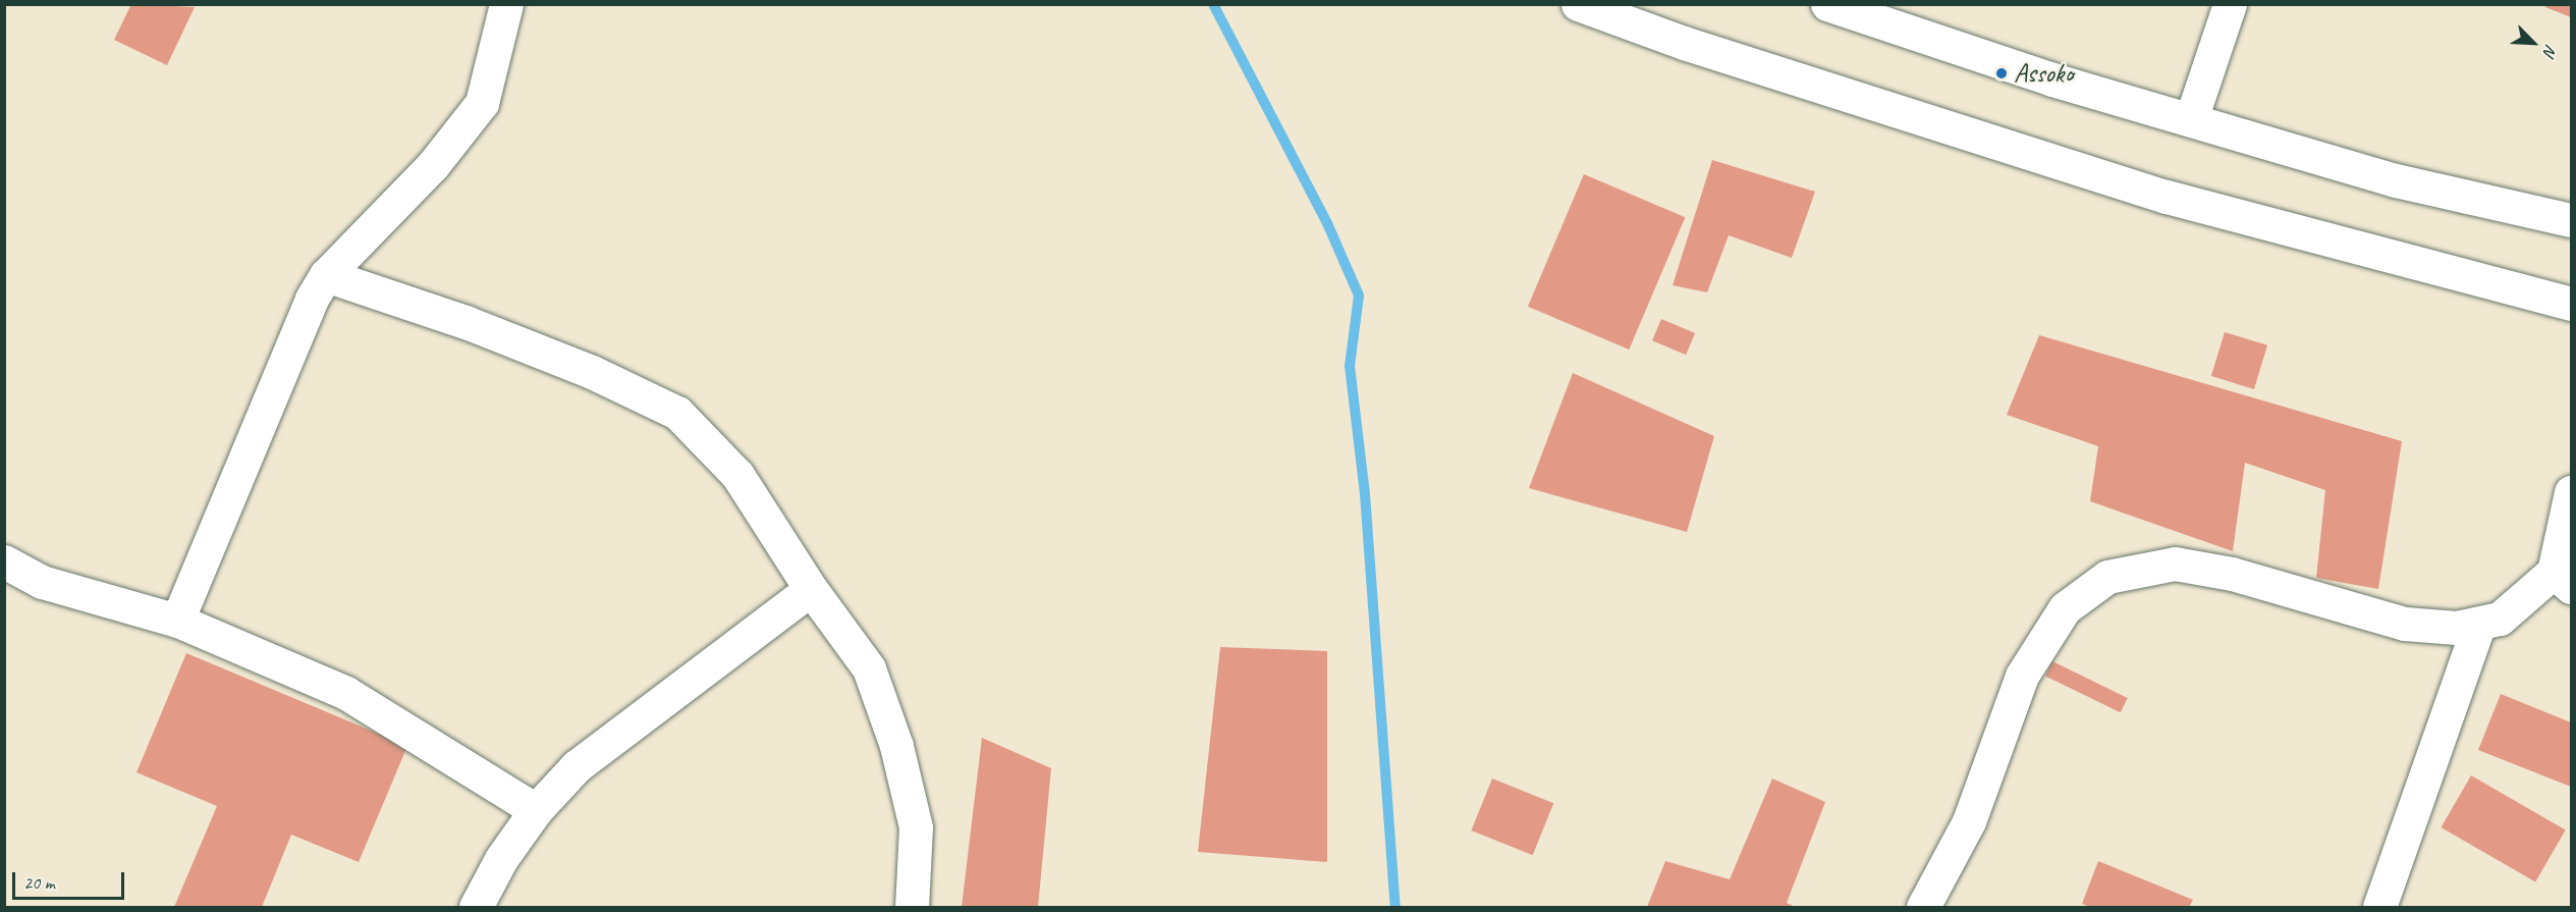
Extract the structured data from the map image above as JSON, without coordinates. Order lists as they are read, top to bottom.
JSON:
{
  "places": ["Assoko"],
  "scale_bar": "20 m",
  "north": "bottom right"
}
